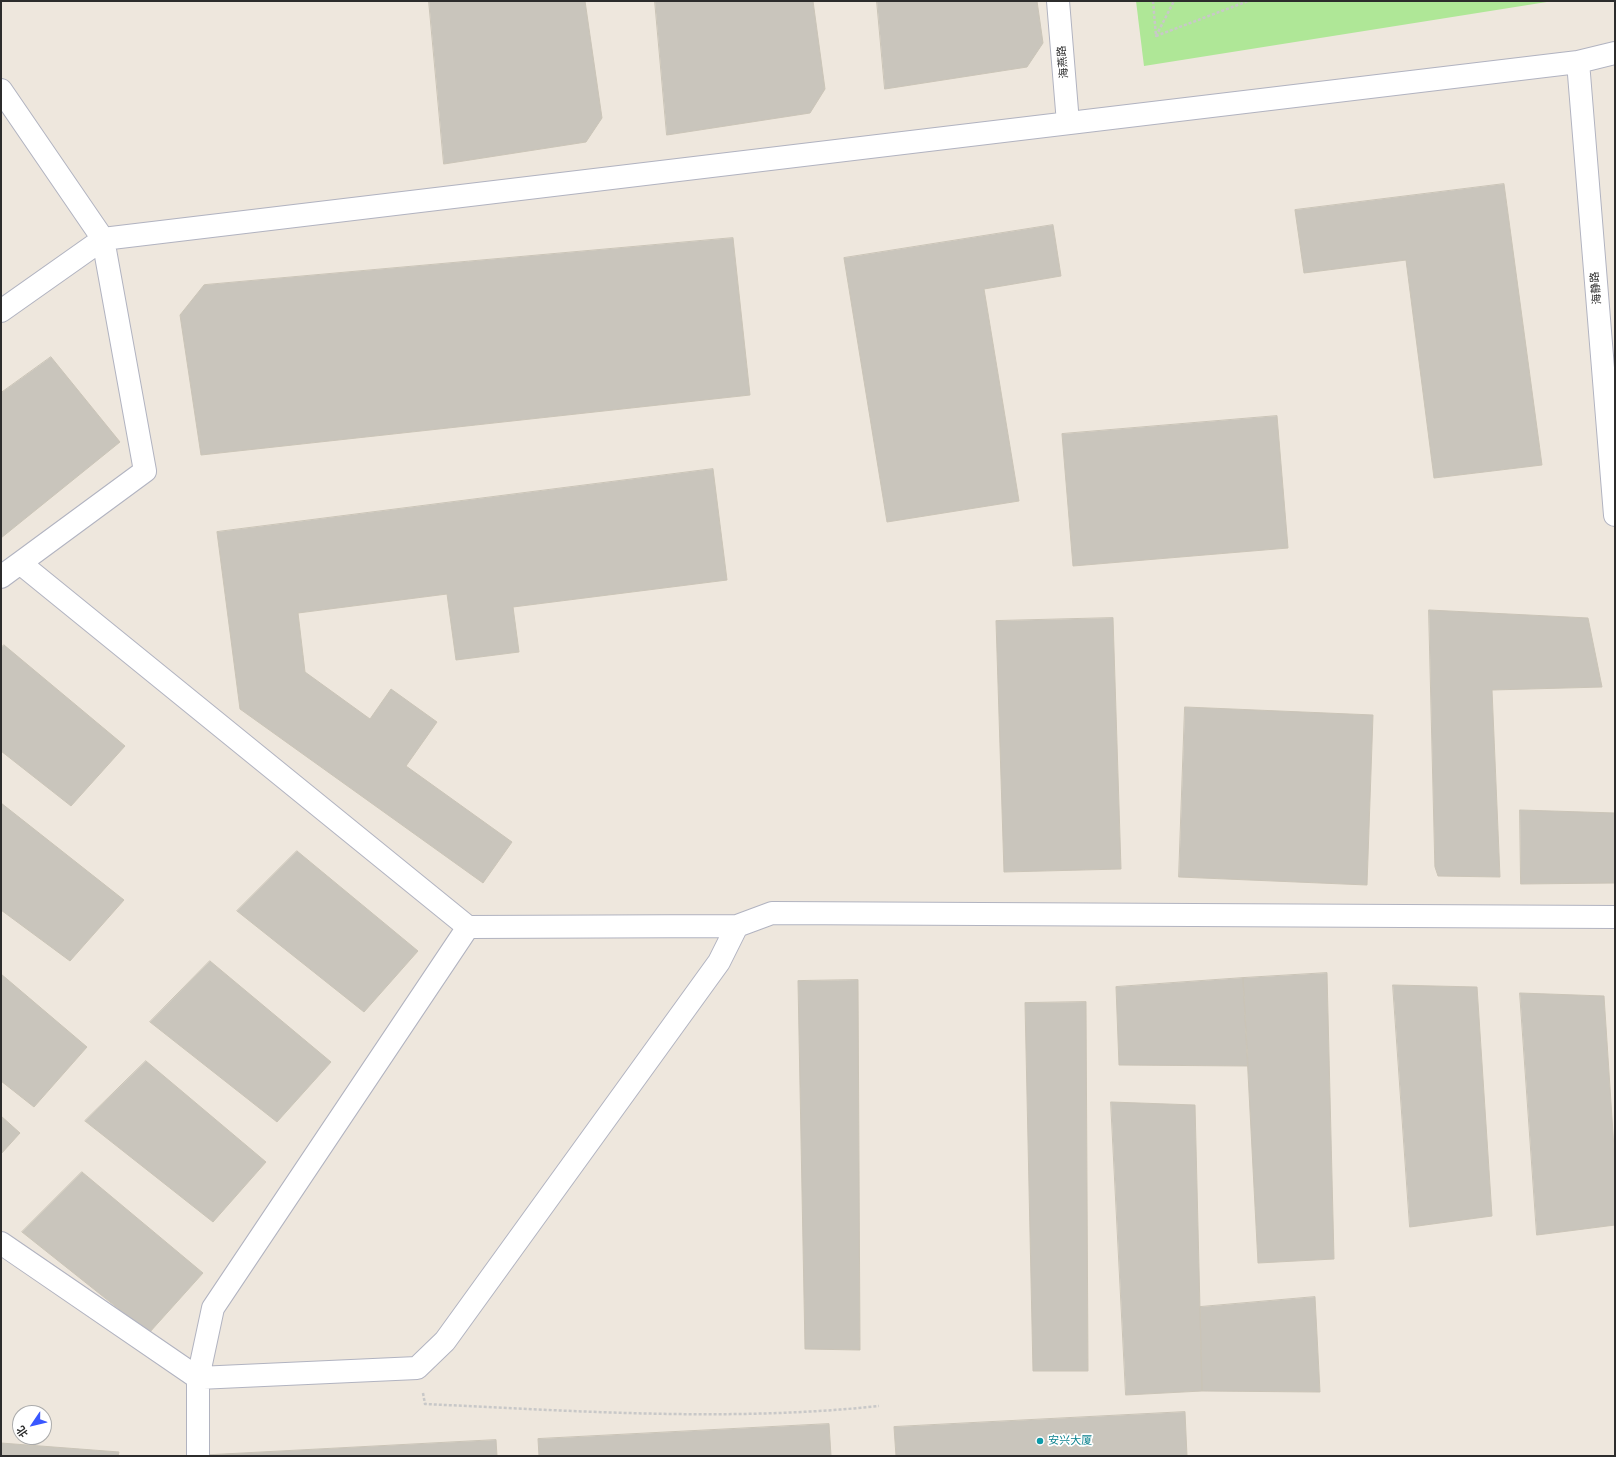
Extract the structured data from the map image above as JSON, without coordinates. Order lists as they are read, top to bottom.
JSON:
{
  "streets": {
    "street": ["海燕路", "海静路"]
  },
  "places": ["安兴大厦"],
  "north": "bottom left"
}
